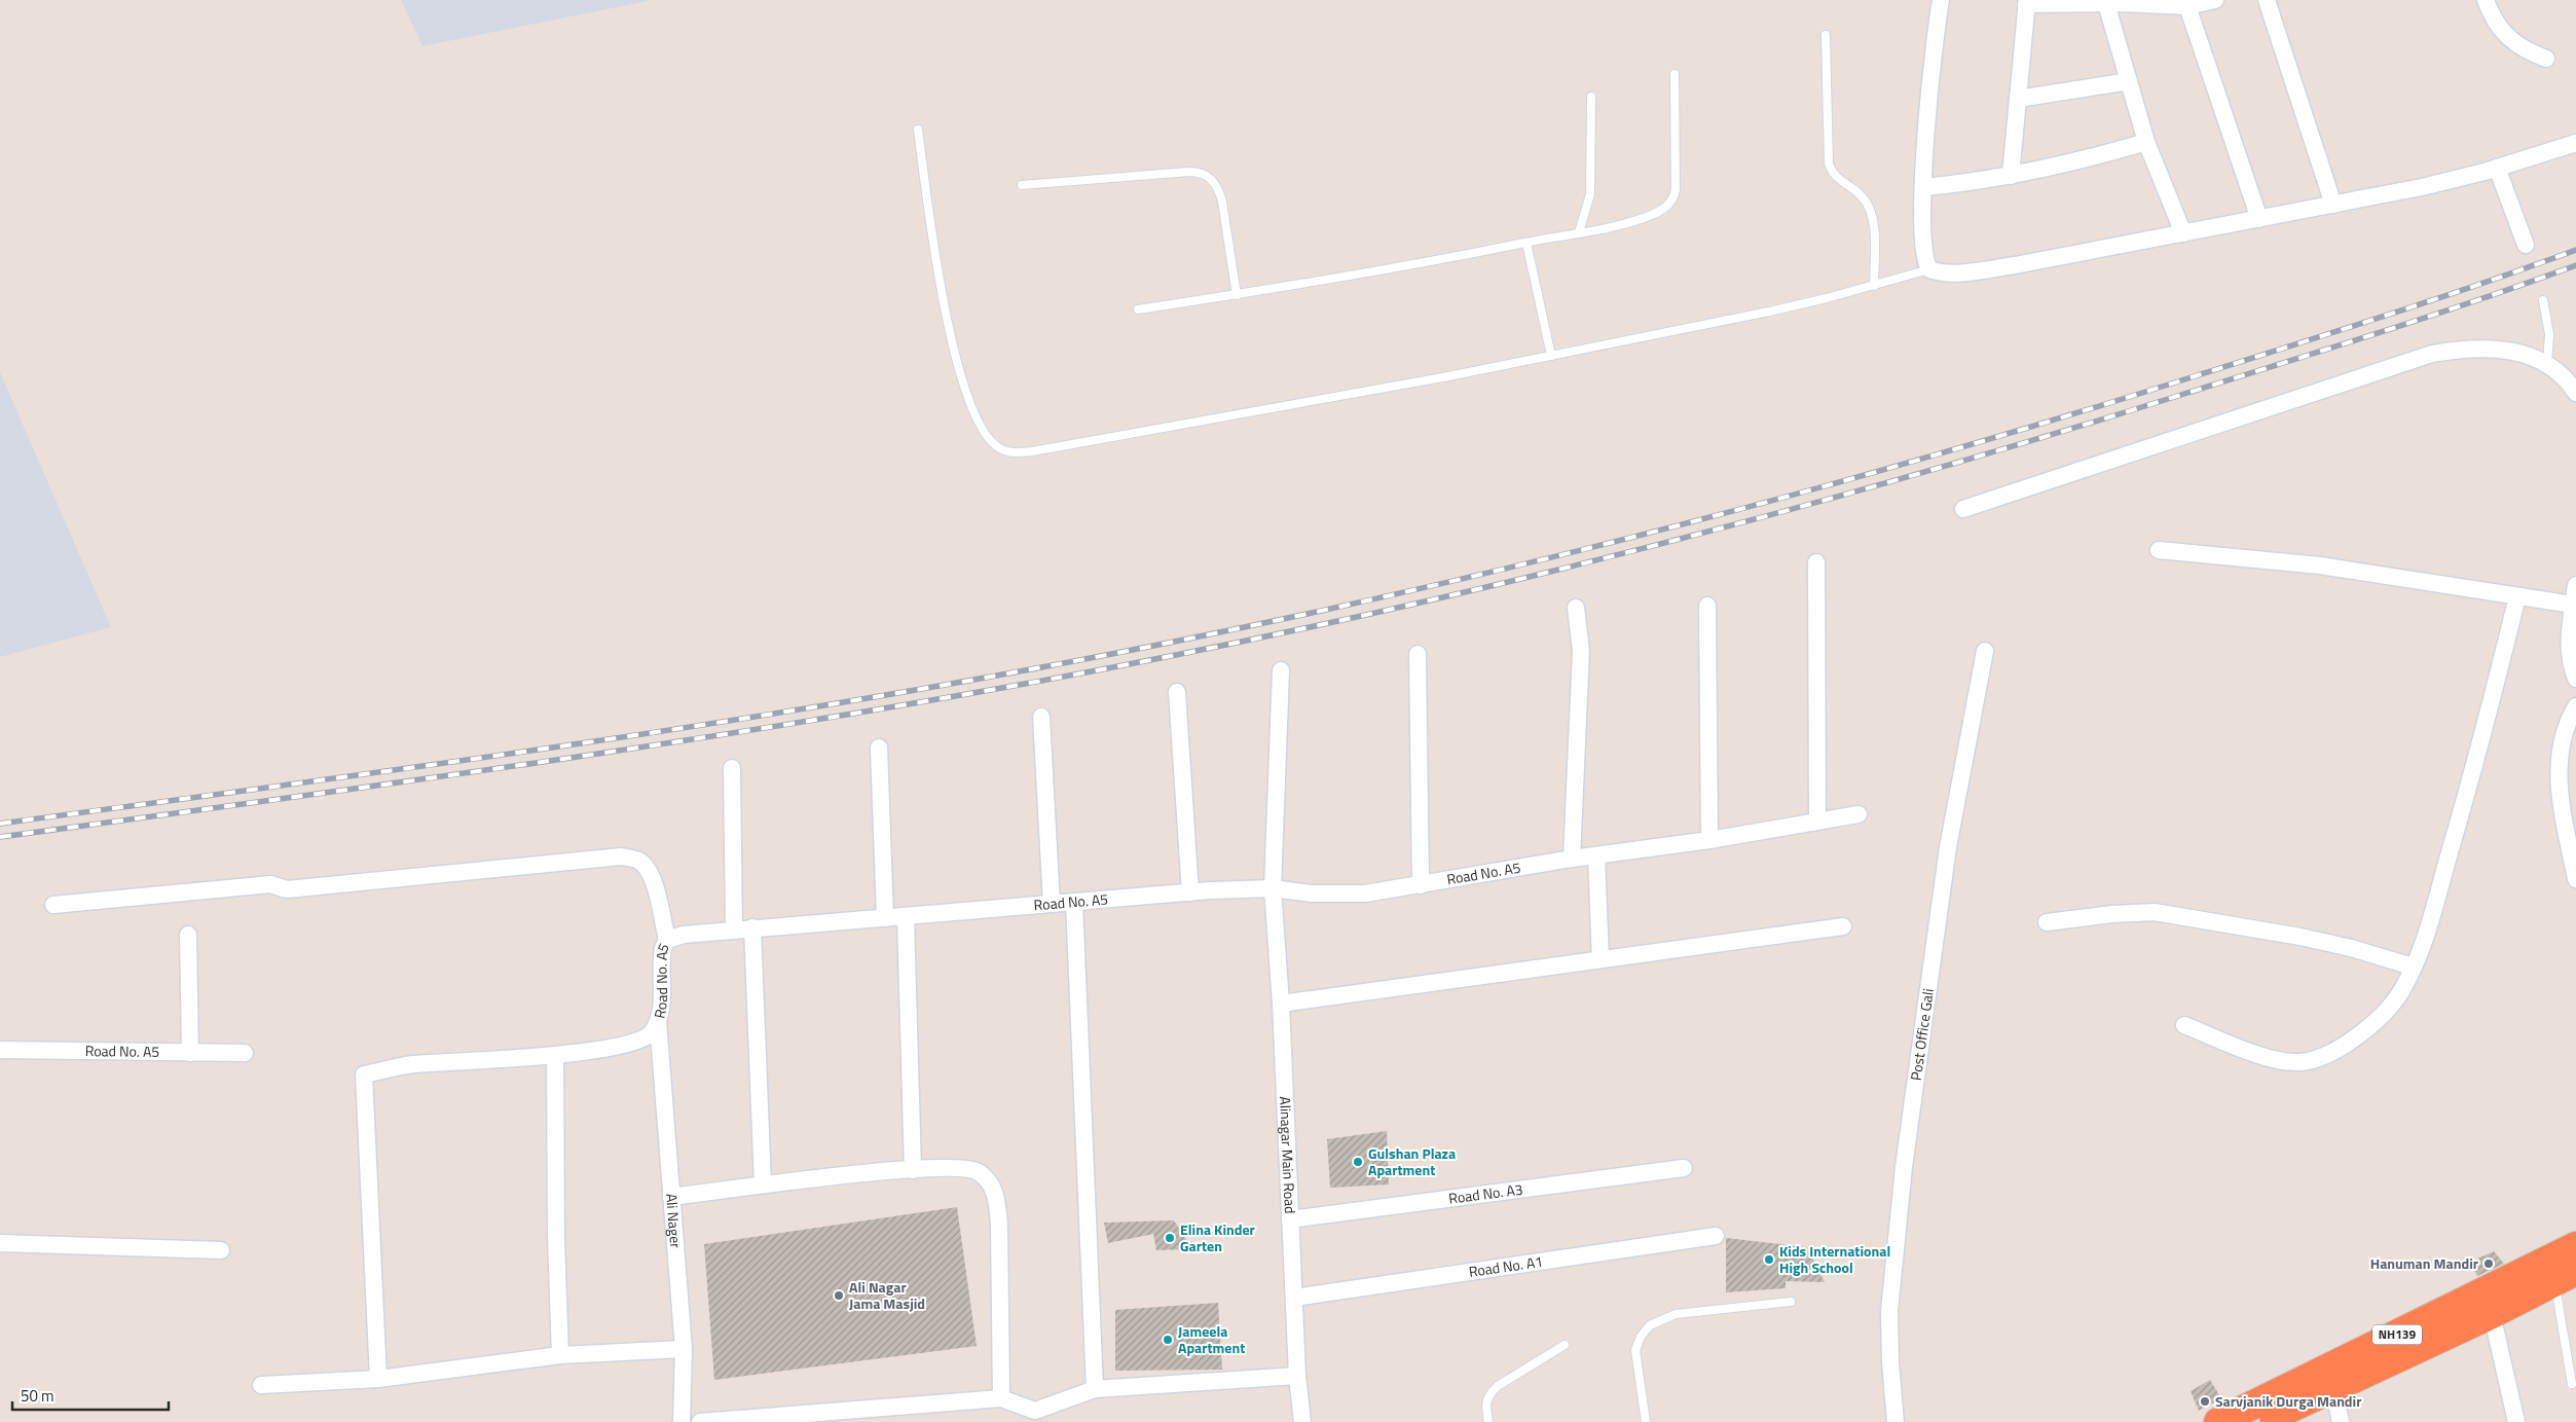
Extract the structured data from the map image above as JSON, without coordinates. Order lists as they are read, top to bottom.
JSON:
{
  "streets": {
    "highway": ["NH139"],
    "street": [
      "Road No. A5",
      "Post Office Gali",
      "Alinagar Main Road",
      "Road No. A3",
      "Ali Nager",
      "Road No. A1"
    ]
  },
  "crossings": [
    ["Road No. A5", "Alinagar Main Road"],
    ["Road No. A5", "Ali Nager"],
    ["Alinagar Main Road", "Road No. A3"],
    ["Alinagar Main Road", "Road No. A1"]
  ],
  "places": [
    "Gulshan Plaza Apartment",
    "Elina Kinder Garten",
    "Kids International High School",
    "Hanuman Mandir",
    "Ali Nagar Jama Masjid",
    "Jameela Apartment",
    "Sarvjanik Durga Mandir"
  ],
  "scale_bar": "50 m"
}
